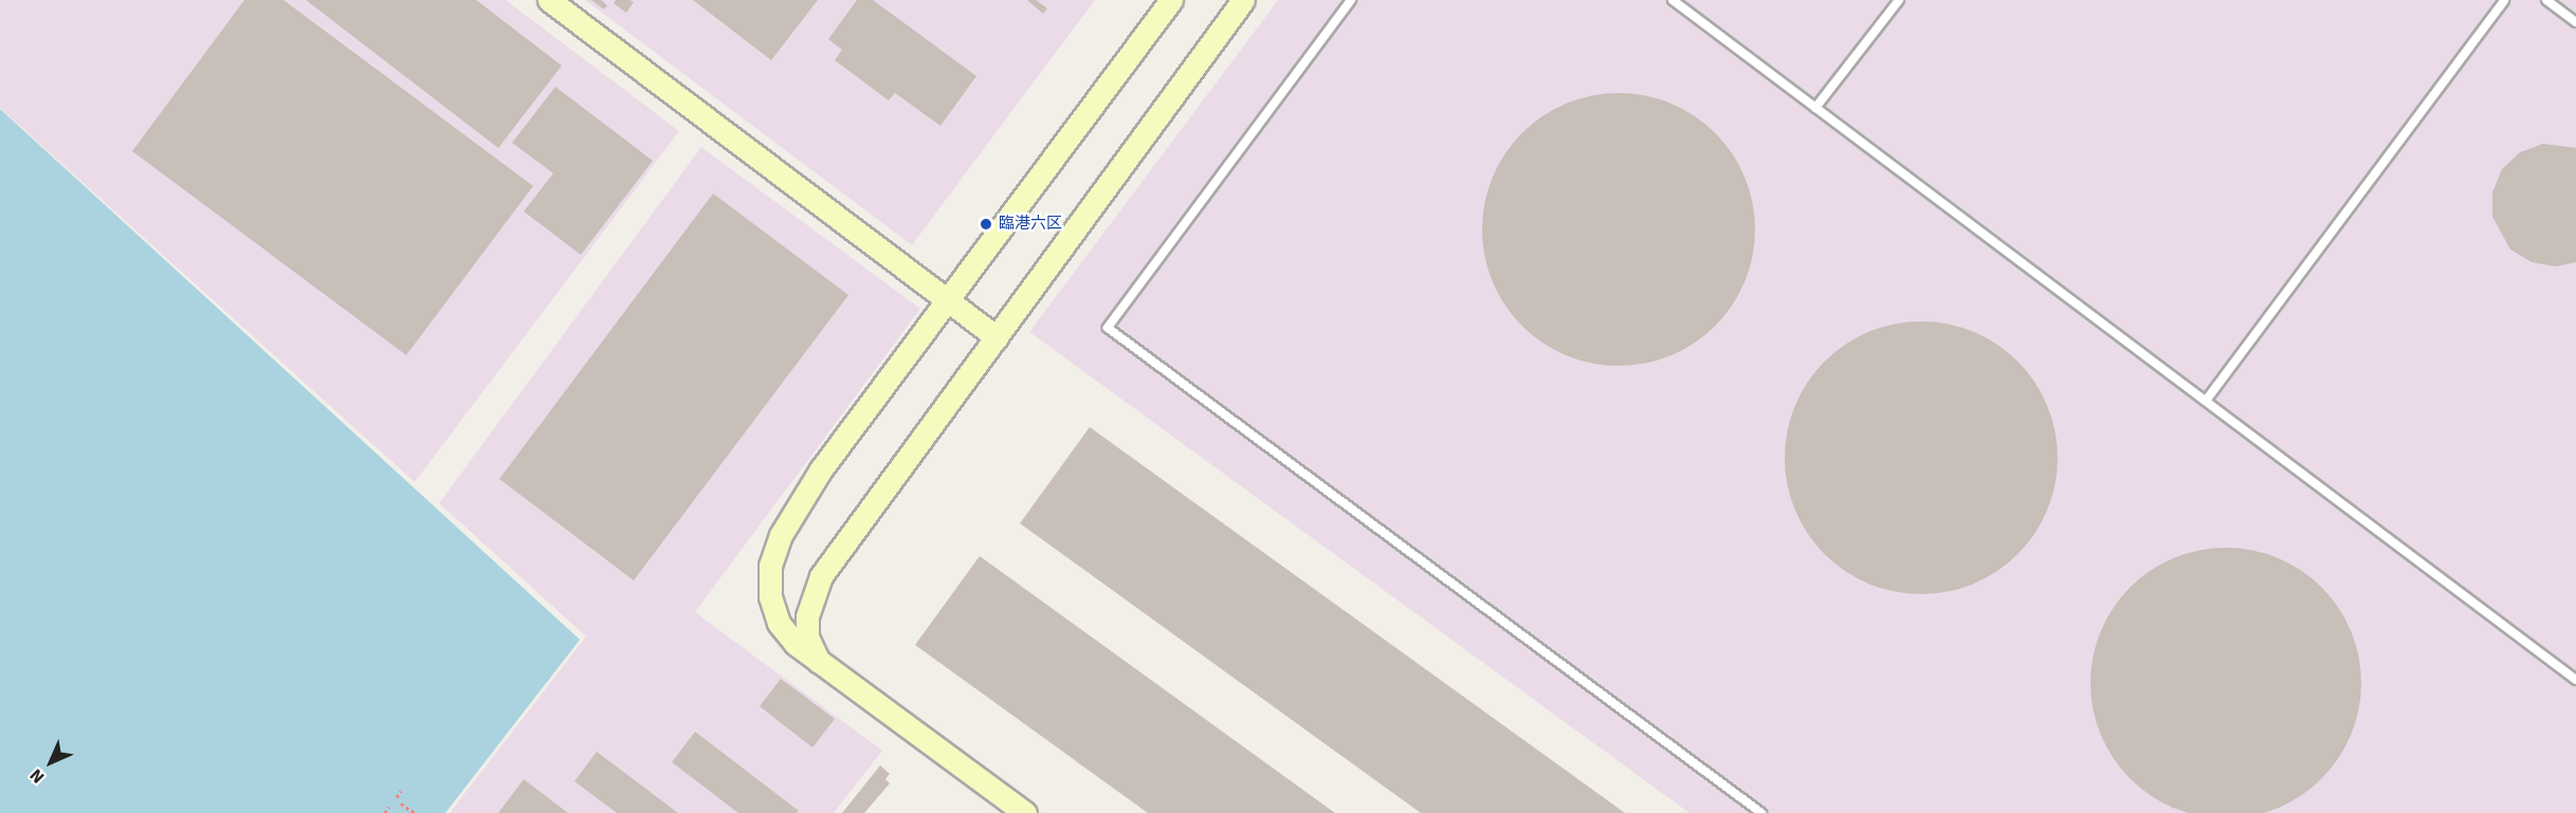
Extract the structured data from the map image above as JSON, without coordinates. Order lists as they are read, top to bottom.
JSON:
{
  "places": ["臨港六区"],
  "north": "bottom left"
}
